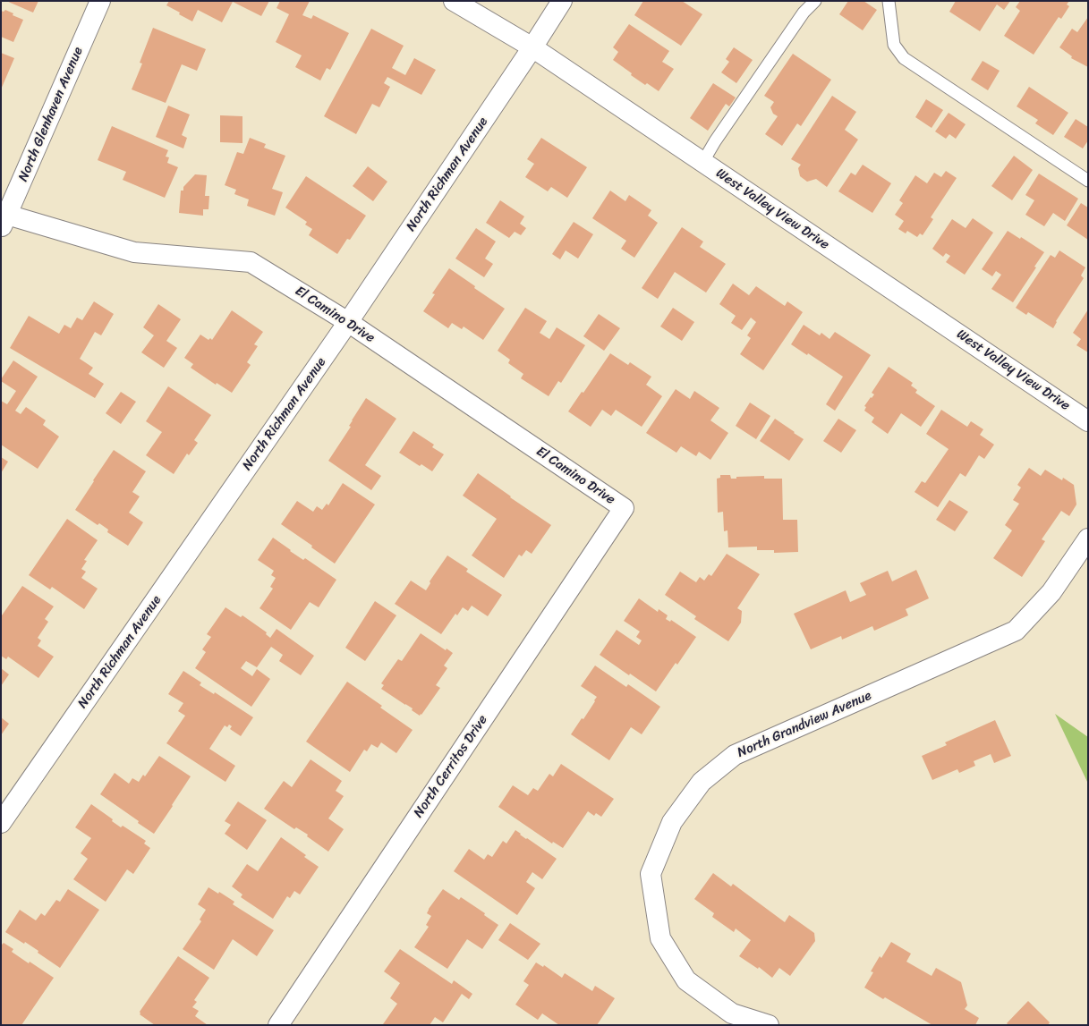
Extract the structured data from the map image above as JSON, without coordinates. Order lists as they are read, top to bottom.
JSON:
{
  "streets": {
    "street": [
      "North Glenhaven Avenue",
      "North Richman Avenue",
      "West Valley View Drive",
      "El Camino Drive",
      "North Grandview Avenue",
      "North Cerritos Drive"
    ]
  },
  "crossings": [
    ["North Glenhaven Avenue", "El Camino Drive"],
    ["North Richman Avenue", "West Valley View Drive"],
    ["North Richman Avenue", "El Camino Drive"],
    ["El Camino Drive", "North Cerritos Drive"]
  ]
}
